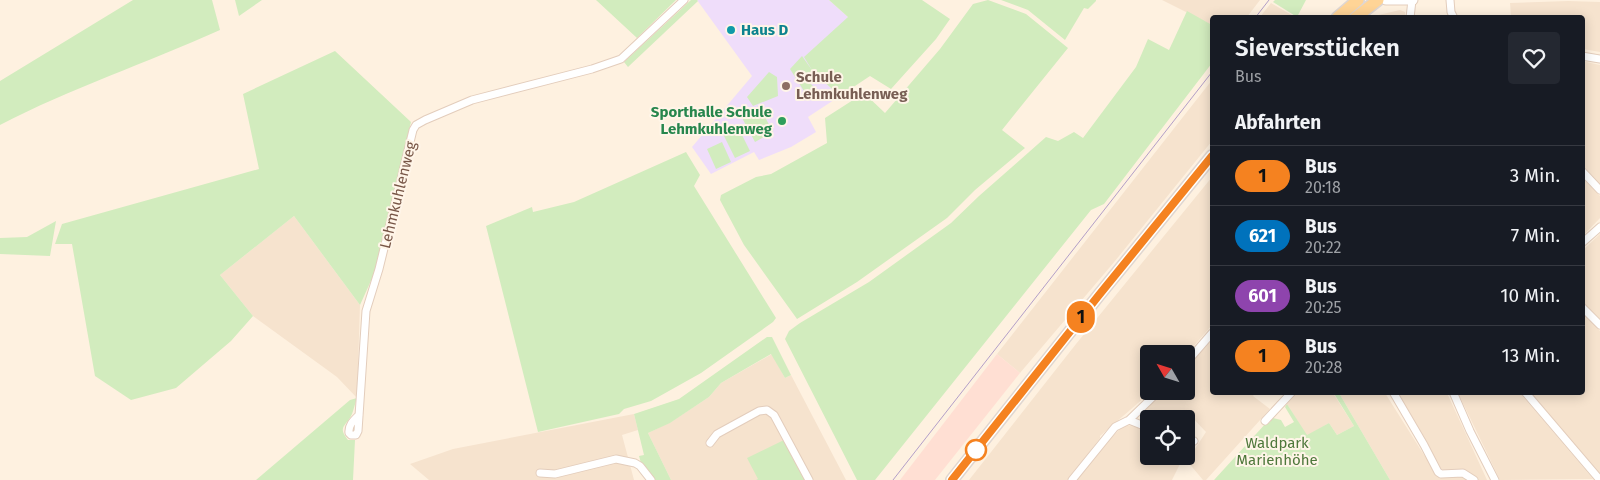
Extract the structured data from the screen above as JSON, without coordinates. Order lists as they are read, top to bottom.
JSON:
{
  "streets": {
    "street": ["Lehmkuhlenweg"]
  },
  "parks": ["Waldpark Marienhöhe"],
  "places": ["Haus D", "Schule Lehmkuhlenweg", "Sporthalle Schule Lehmkuhlenweg"],
  "lines": ["bus line 1"],
  "north": "top left",
  "page": {
    "on_map": "1",
    "heading": [
      ["Sieversstücken", "Bus"],
      "Abfahrten"
    ],
    "list": [
      {
        "mark": "1",
        "name": "Bus",
        "note": "20:18",
        "value": "3 Min."
      },
      {
        "mark": "621",
        "name": "Bus",
        "note": "20:22",
        "value": "7 Min."
      },
      {
        "mark": "601",
        "name": "Bus",
        "note": "20:25",
        "value": "10 Min."
      },
      {
        "mark": "1",
        "name": "Bus",
        "note": "20:28",
        "value": "13 Min."
      }
    ]
  }
}
